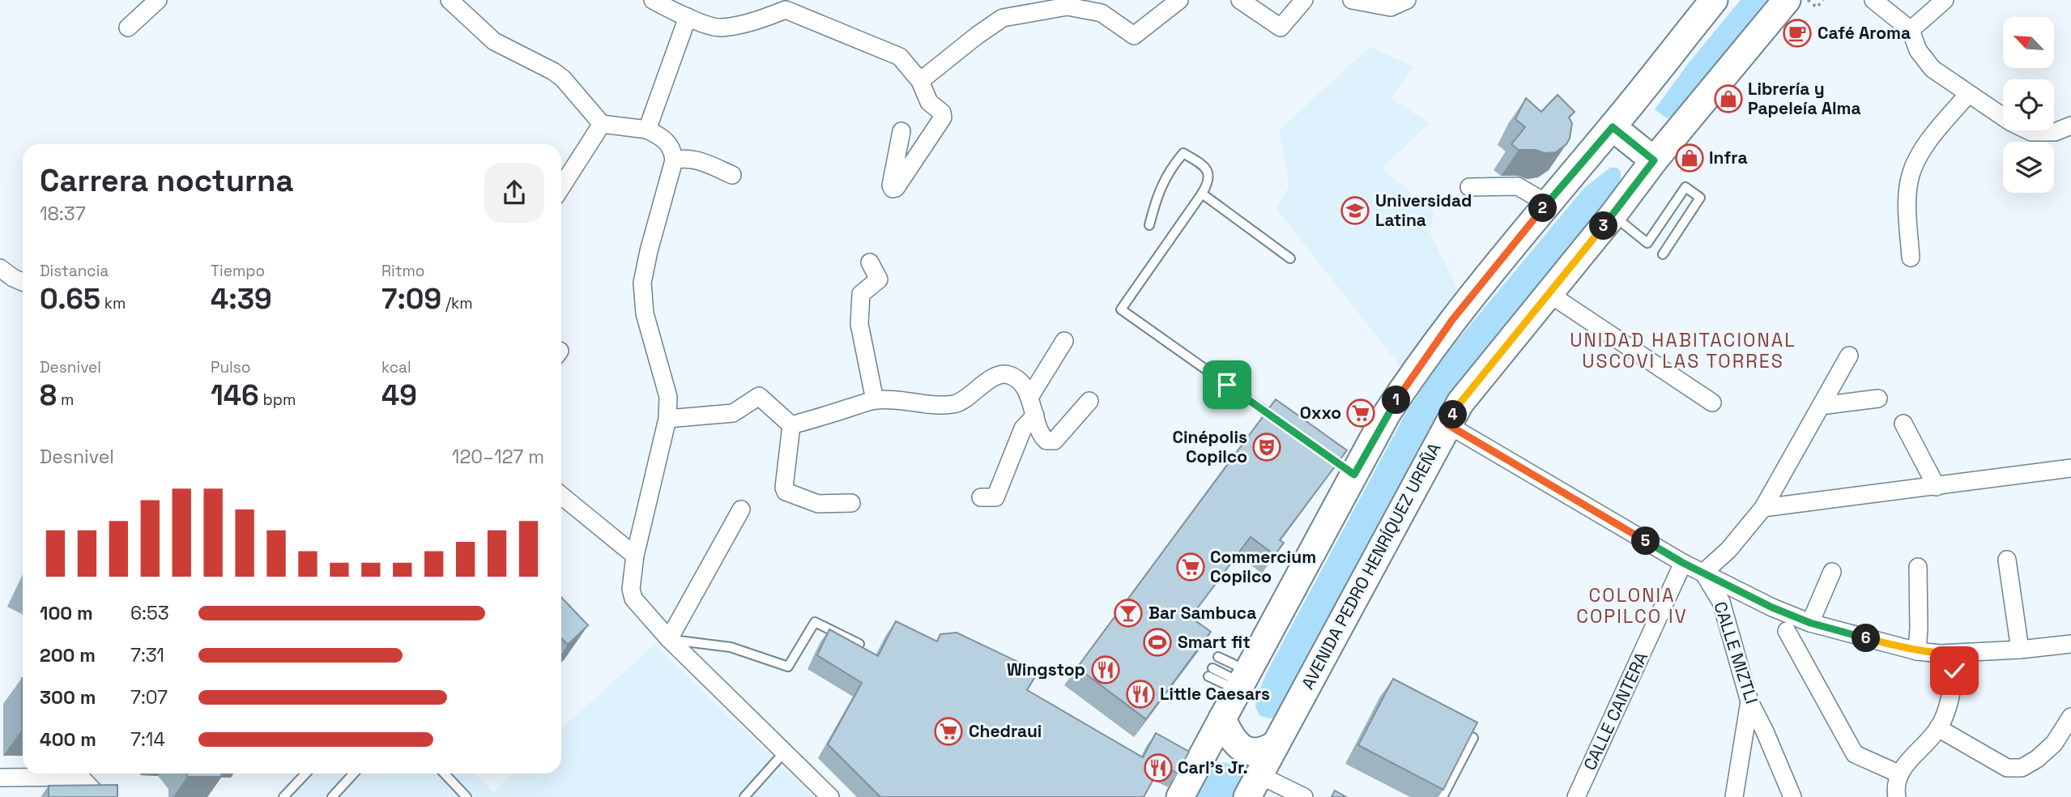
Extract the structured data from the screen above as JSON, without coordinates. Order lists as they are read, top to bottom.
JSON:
{
  "streets": {
    "main road": ["AVENIDA PEDRO HENRÍQUEZ UREÑA"],
    "street": ["CALLE MIZTLI", "CALLE CANTERA"]
  },
  "districts": ["UNIDAD HABITACIONAL USCOVI LAS TORRES", "COLONIA COPILCO IV"],
  "places": {
    "cafe": ["Café Aroma"],
    "shop": ["Librería y Papeleía Alma", "Infra"],
    "school or university": ["Universidad Latina"],
    "supermarket": ["Oxxo", "Commercium Copilco", "Chedraui"],
    "theatre": ["Cinépolis Copilco"],
    "bar": ["Bar Sambuca"],
    "sports": ["Smart fit"],
    "restaurant": ["Wingstop", "Little Caesars", "Carl's Jr."]
  },
  "north": "top left",
  "page": {
    "heading": ["Carrera nocturna", "18:37"],
    "pins": [
      "2",
      "3",
      "1",
      "4",
      "5",
      "6"
    ],
    "stats": [
      ["Distancia", "0.65 km"],
      ["Tiempo", "4:39"],
      ["Ritmo", "7:09 /km"],
      ["Desnivel", "8 m"],
      ["Pulso", "146 bpm"],
      ["kcal", "49"]
    ],
    "chart": ["Desnivel", "120–127 m"],
    "list": [
      {
        "name": "100 m",
        "note": "6:53"
      },
      {
        "name": "200 m",
        "note": "7:31"
      },
      {
        "name": "300 m",
        "note": "7:07"
      },
      {
        "name": "400 m",
        "note": "7:14"
      }
    ]
  }
}
